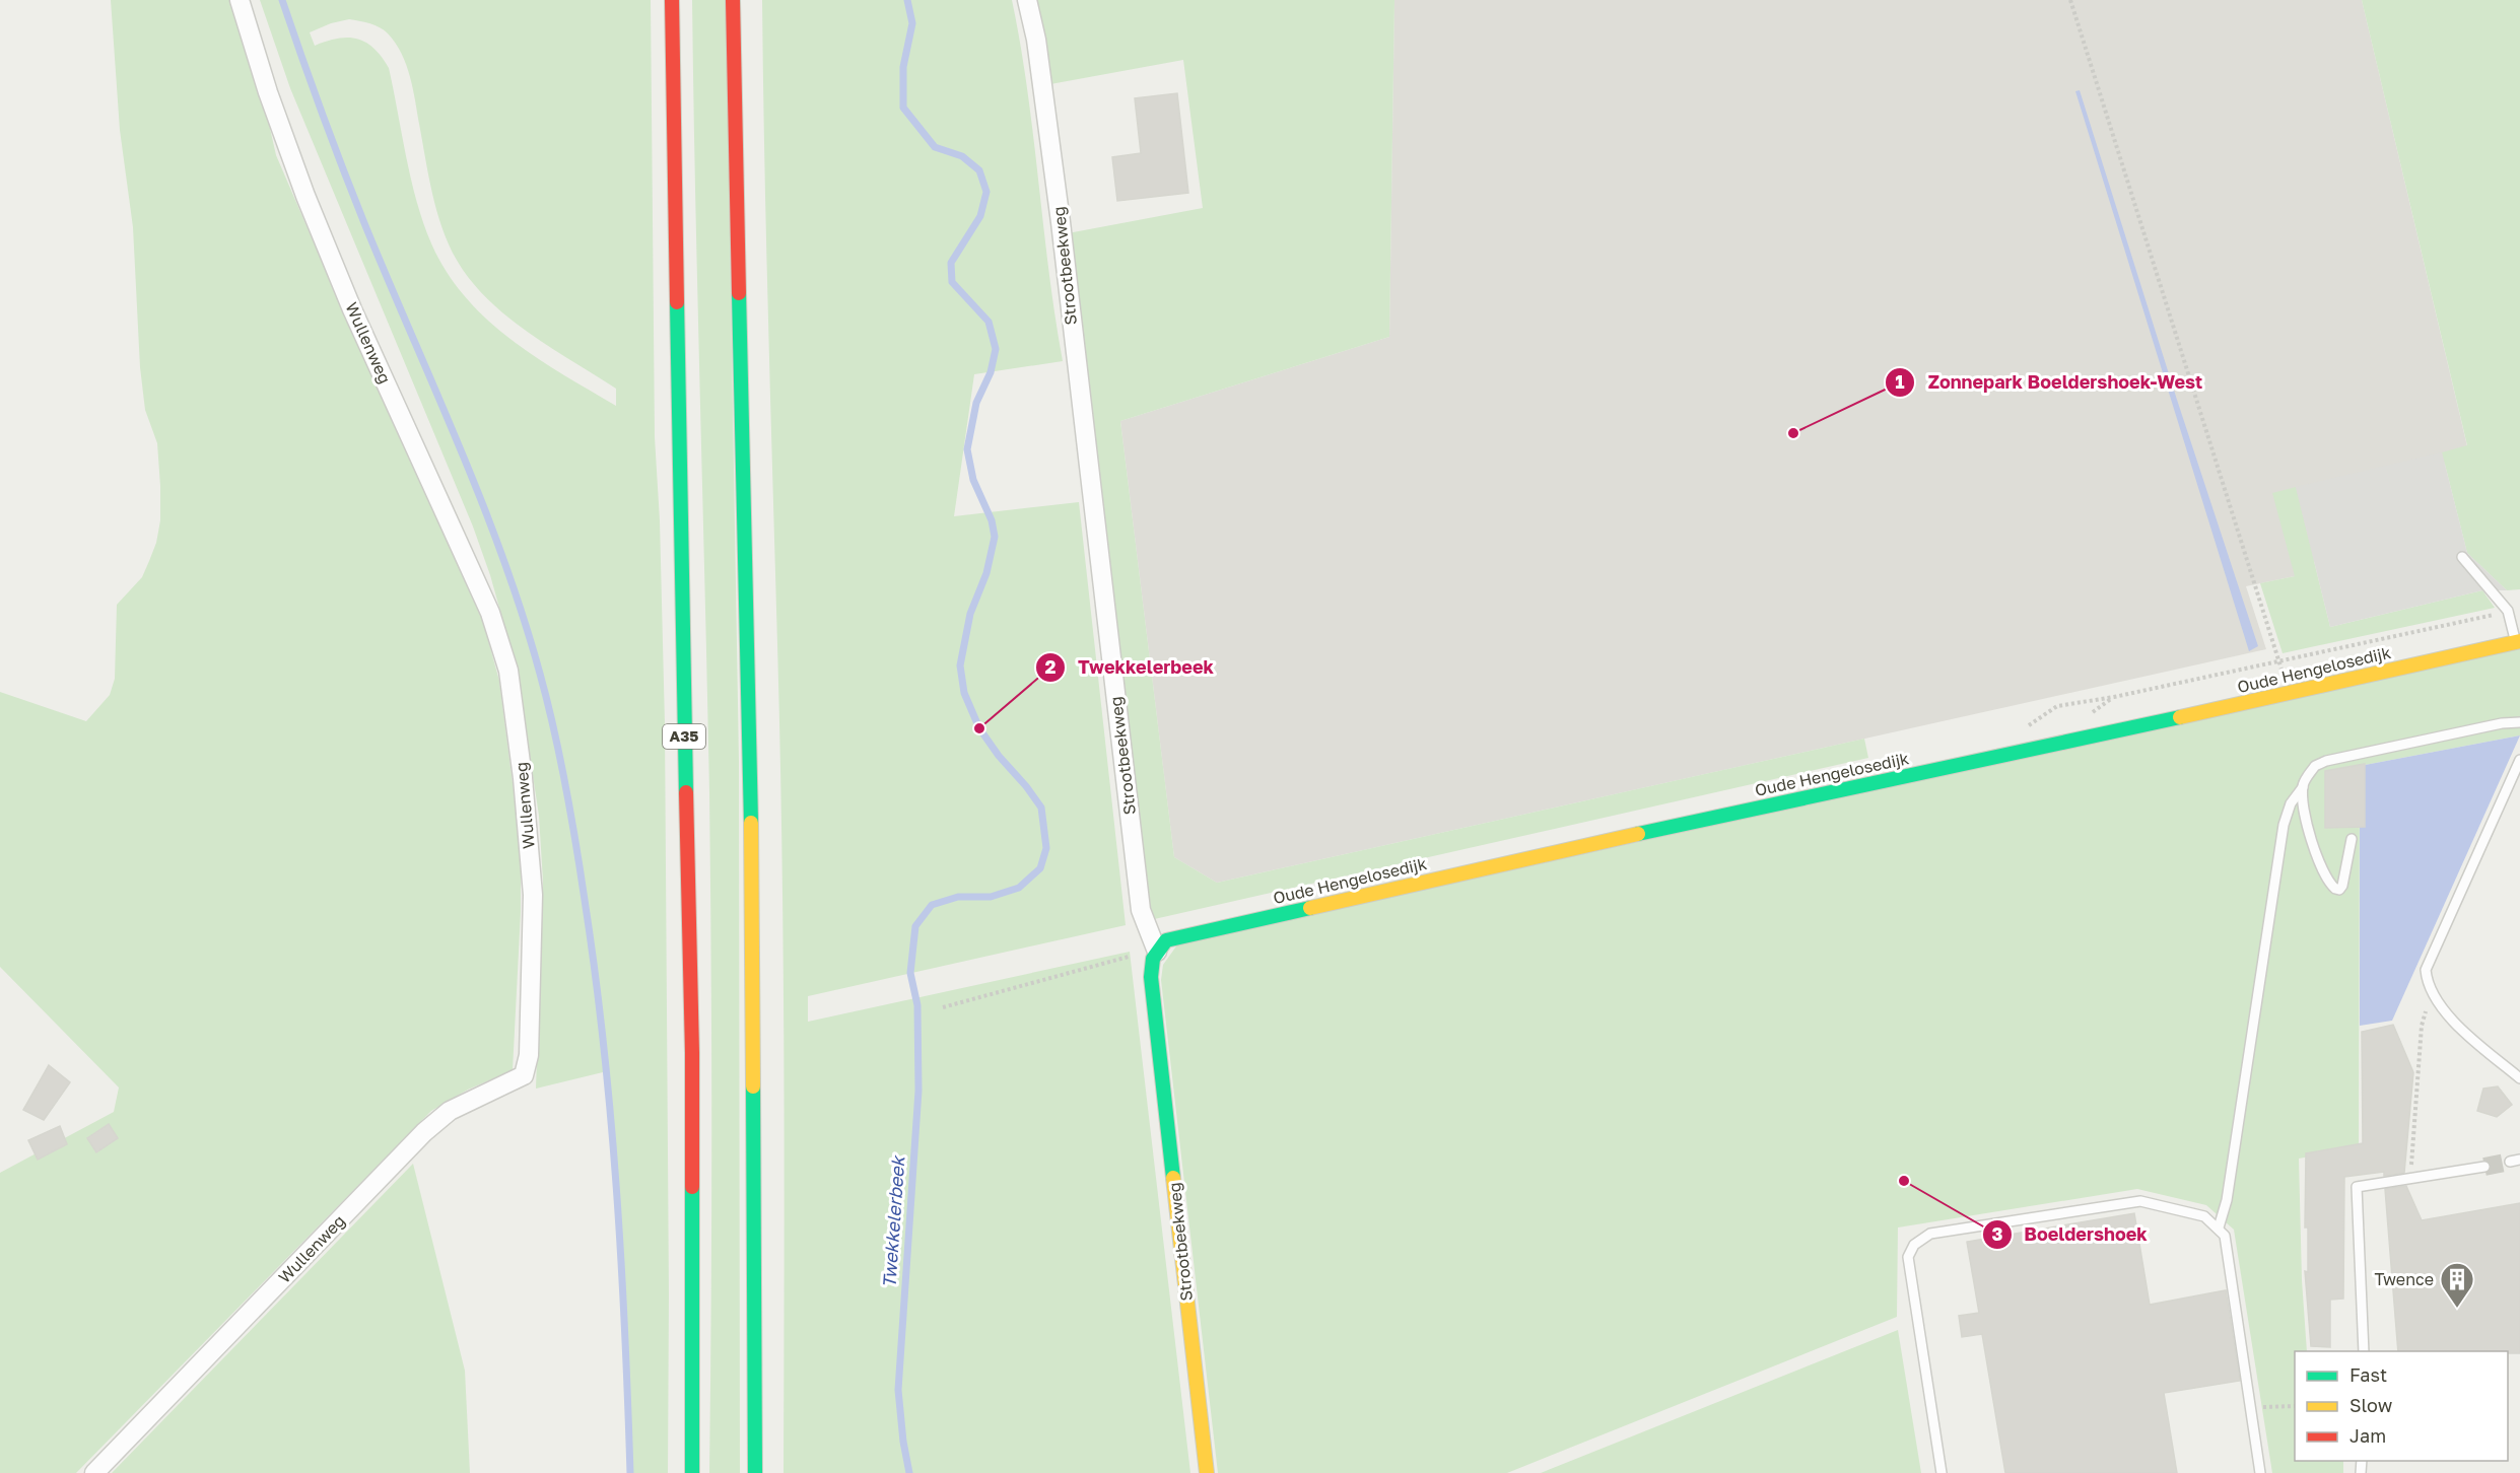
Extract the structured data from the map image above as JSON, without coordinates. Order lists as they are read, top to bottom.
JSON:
{
  "streets": {
    "main road": ["Strootbeekweg", "Oude Hengelosedijk", "A35"],
    "street": ["Wullenweg"]
  },
  "crossings": [
    ["Strootbeekweg", "Oude Hengelosedijk"]
  ],
  "water": ["Twekkelerbeek"],
  "places": {
    "other": ["Zonnepark Boeldershoek-West", "Twekkelerbeek", "Boeldershoek"],
    "building": ["Twence"]
  },
  "legend": ["Fast", "Slow", "Jam"]
}
